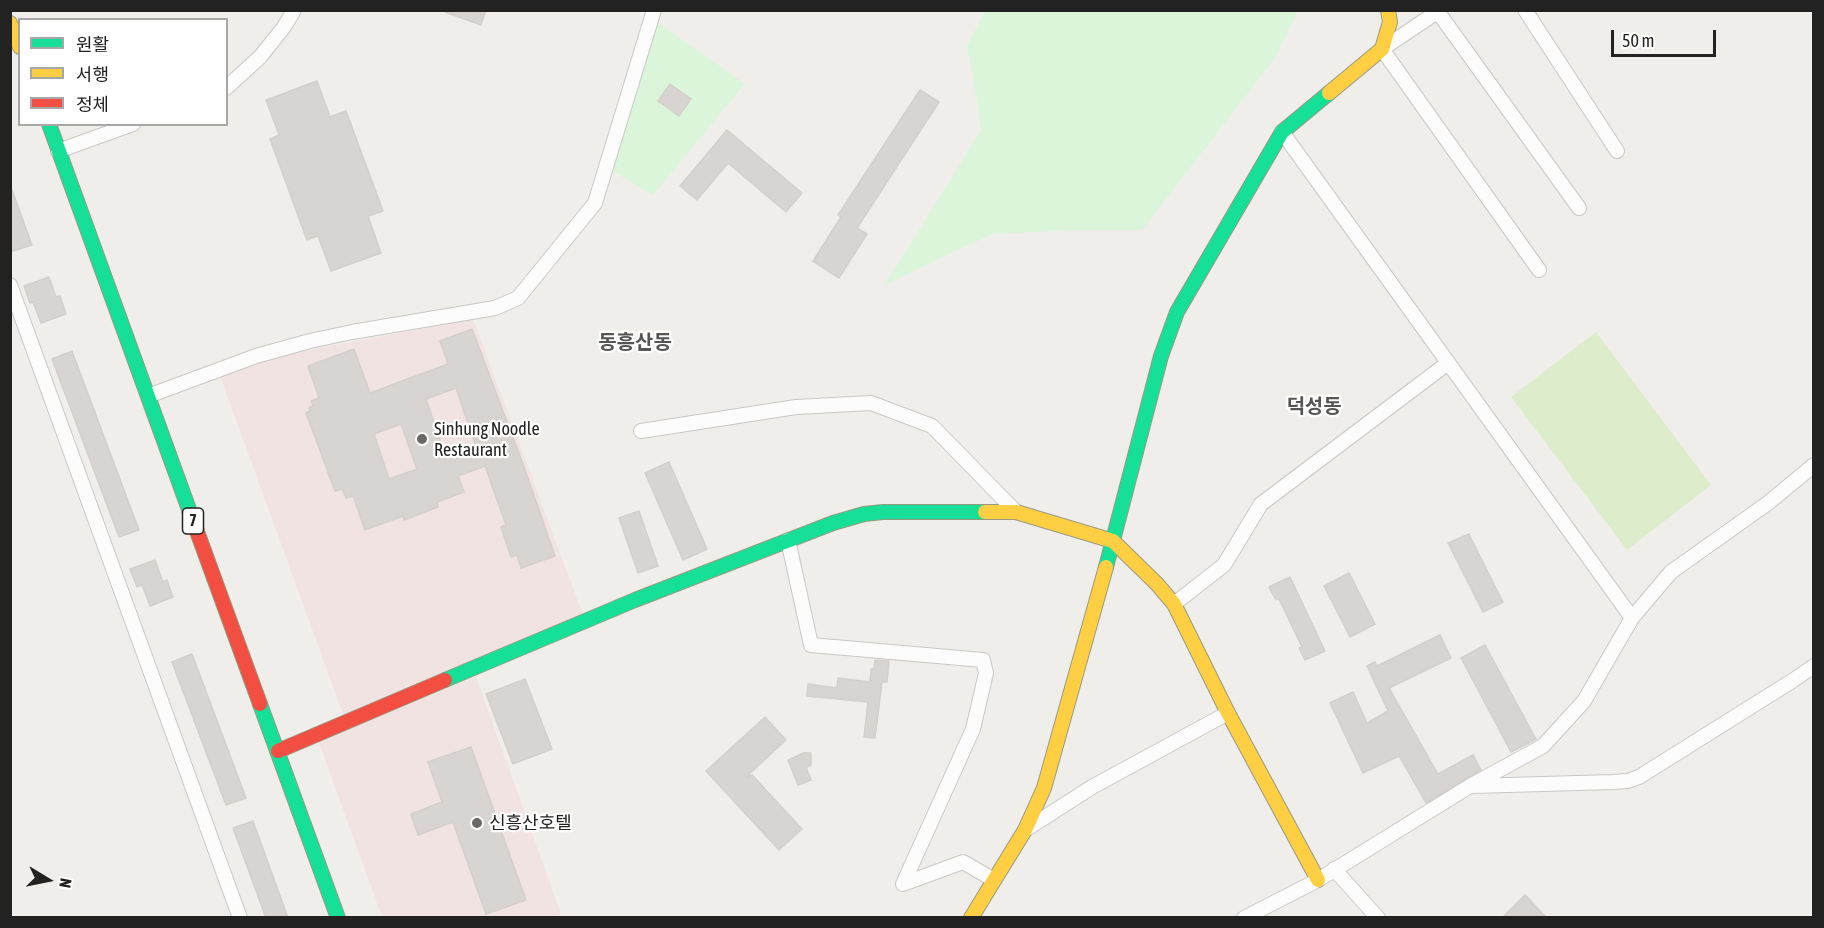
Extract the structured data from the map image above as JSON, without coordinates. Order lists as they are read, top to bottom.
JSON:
{
  "streets": {
    "main road": ["7"]
  },
  "districts": ["동흥산동", "덕성동"],
  "places": ["Sinhung Noodle Restaurant", "신흥산호텔"],
  "legend": ["원활", "서행", "정체"],
  "scale_bar": "50 m",
  "north": "right"
}
